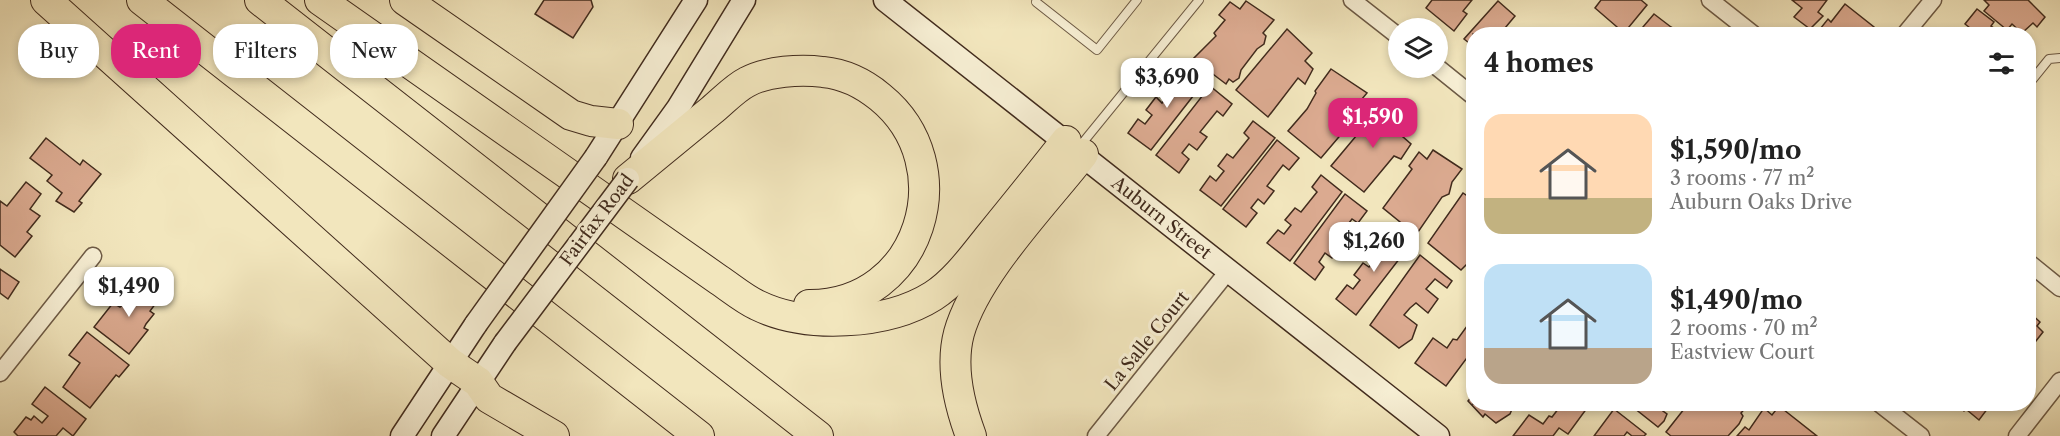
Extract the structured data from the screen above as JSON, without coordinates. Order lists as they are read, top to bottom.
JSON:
{
  "streets": {
    "main road": ["Auburn Street", "Fairfax Road"],
    "street": ["La Salle Court"]
  },
  "crossings": [
    ["Auburn Street", "La Salle Court"]
  ],
  "page": {
    "chip": [
      "Buy",
      "Rent",
      "Filters",
      "New"
    ],
    "heading": "4 homes",
    "price": [
      "$3,690",
      "$1,590",
      "$1,260",
      "$1,490"
    ],
    "list": [
      {
        "name": "$1,590/mo",
        "note": "3 rooms · 77 m² · Auburn Oaks Drive"
      },
      {
        "name": "$1,490/mo",
        "note": "2 rooms · 70 m² · Eastview Court"
      }
    ]
  }
}
